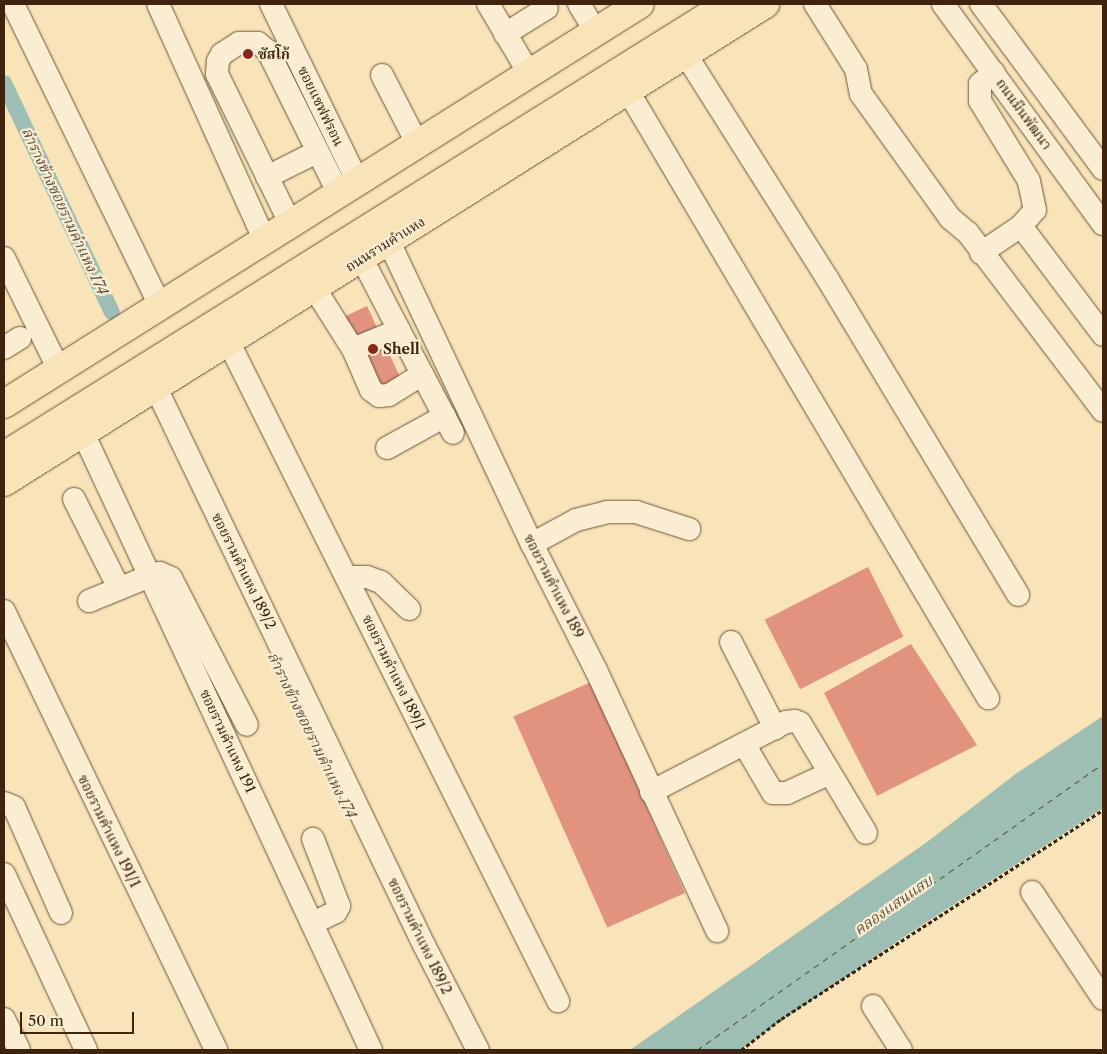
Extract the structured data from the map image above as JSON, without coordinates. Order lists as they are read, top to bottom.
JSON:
{
  "streets": {
    "main road": ["ถนนรามคำแหง"],
    "street": [
      "ซอยแซฟฟรอน",
      "ถนนมีนพัฒนา",
      "ซอยรามคำแหง 189/2",
      "ซอยรามคำแหง 189",
      "ซอยรามคำแหง 189/1",
      "ซอยรามคำแหง 191",
      "ซอยรามคำแหง 191/1"
    ]
  },
  "crossings": [
    ["ถนนรามคำแหง", "ซอยรามคำแหง 189/2"],
    ["ถนนรามคำแหง", "ซอยรามคำแหง 189"],
    ["ถนนรามคำแหง", "ซอยรามคำแหง 189/1"],
    ["ถนนรามคำแหง", "ซอยรามคำแหง 191"]
  ],
  "water": ["ลำรางข้างซอยรามคำแหง 174", "คลองแสนแสบ"],
  "places": ["ซัสโก้", "Shell"],
  "scale_bar": "50 m"
}
